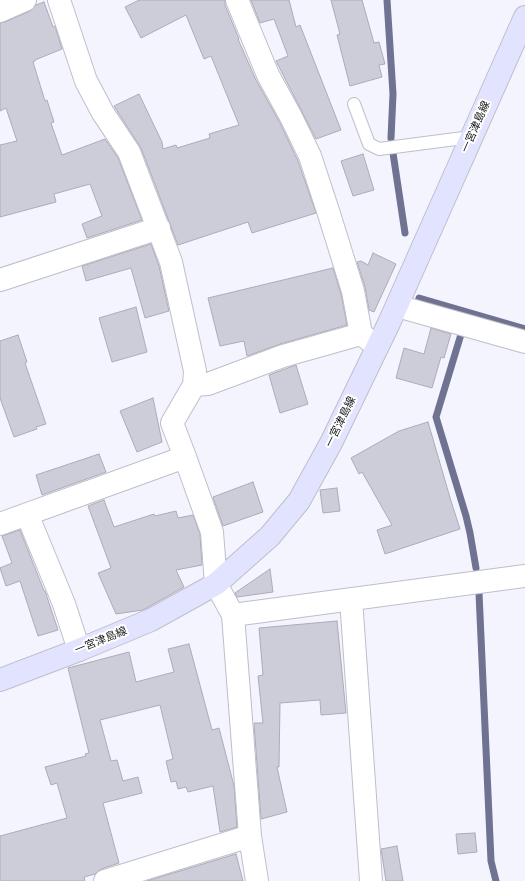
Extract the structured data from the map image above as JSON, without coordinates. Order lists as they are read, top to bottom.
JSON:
{
  "streets": {
    "main road": ["一宮津島線"]
  }
}
